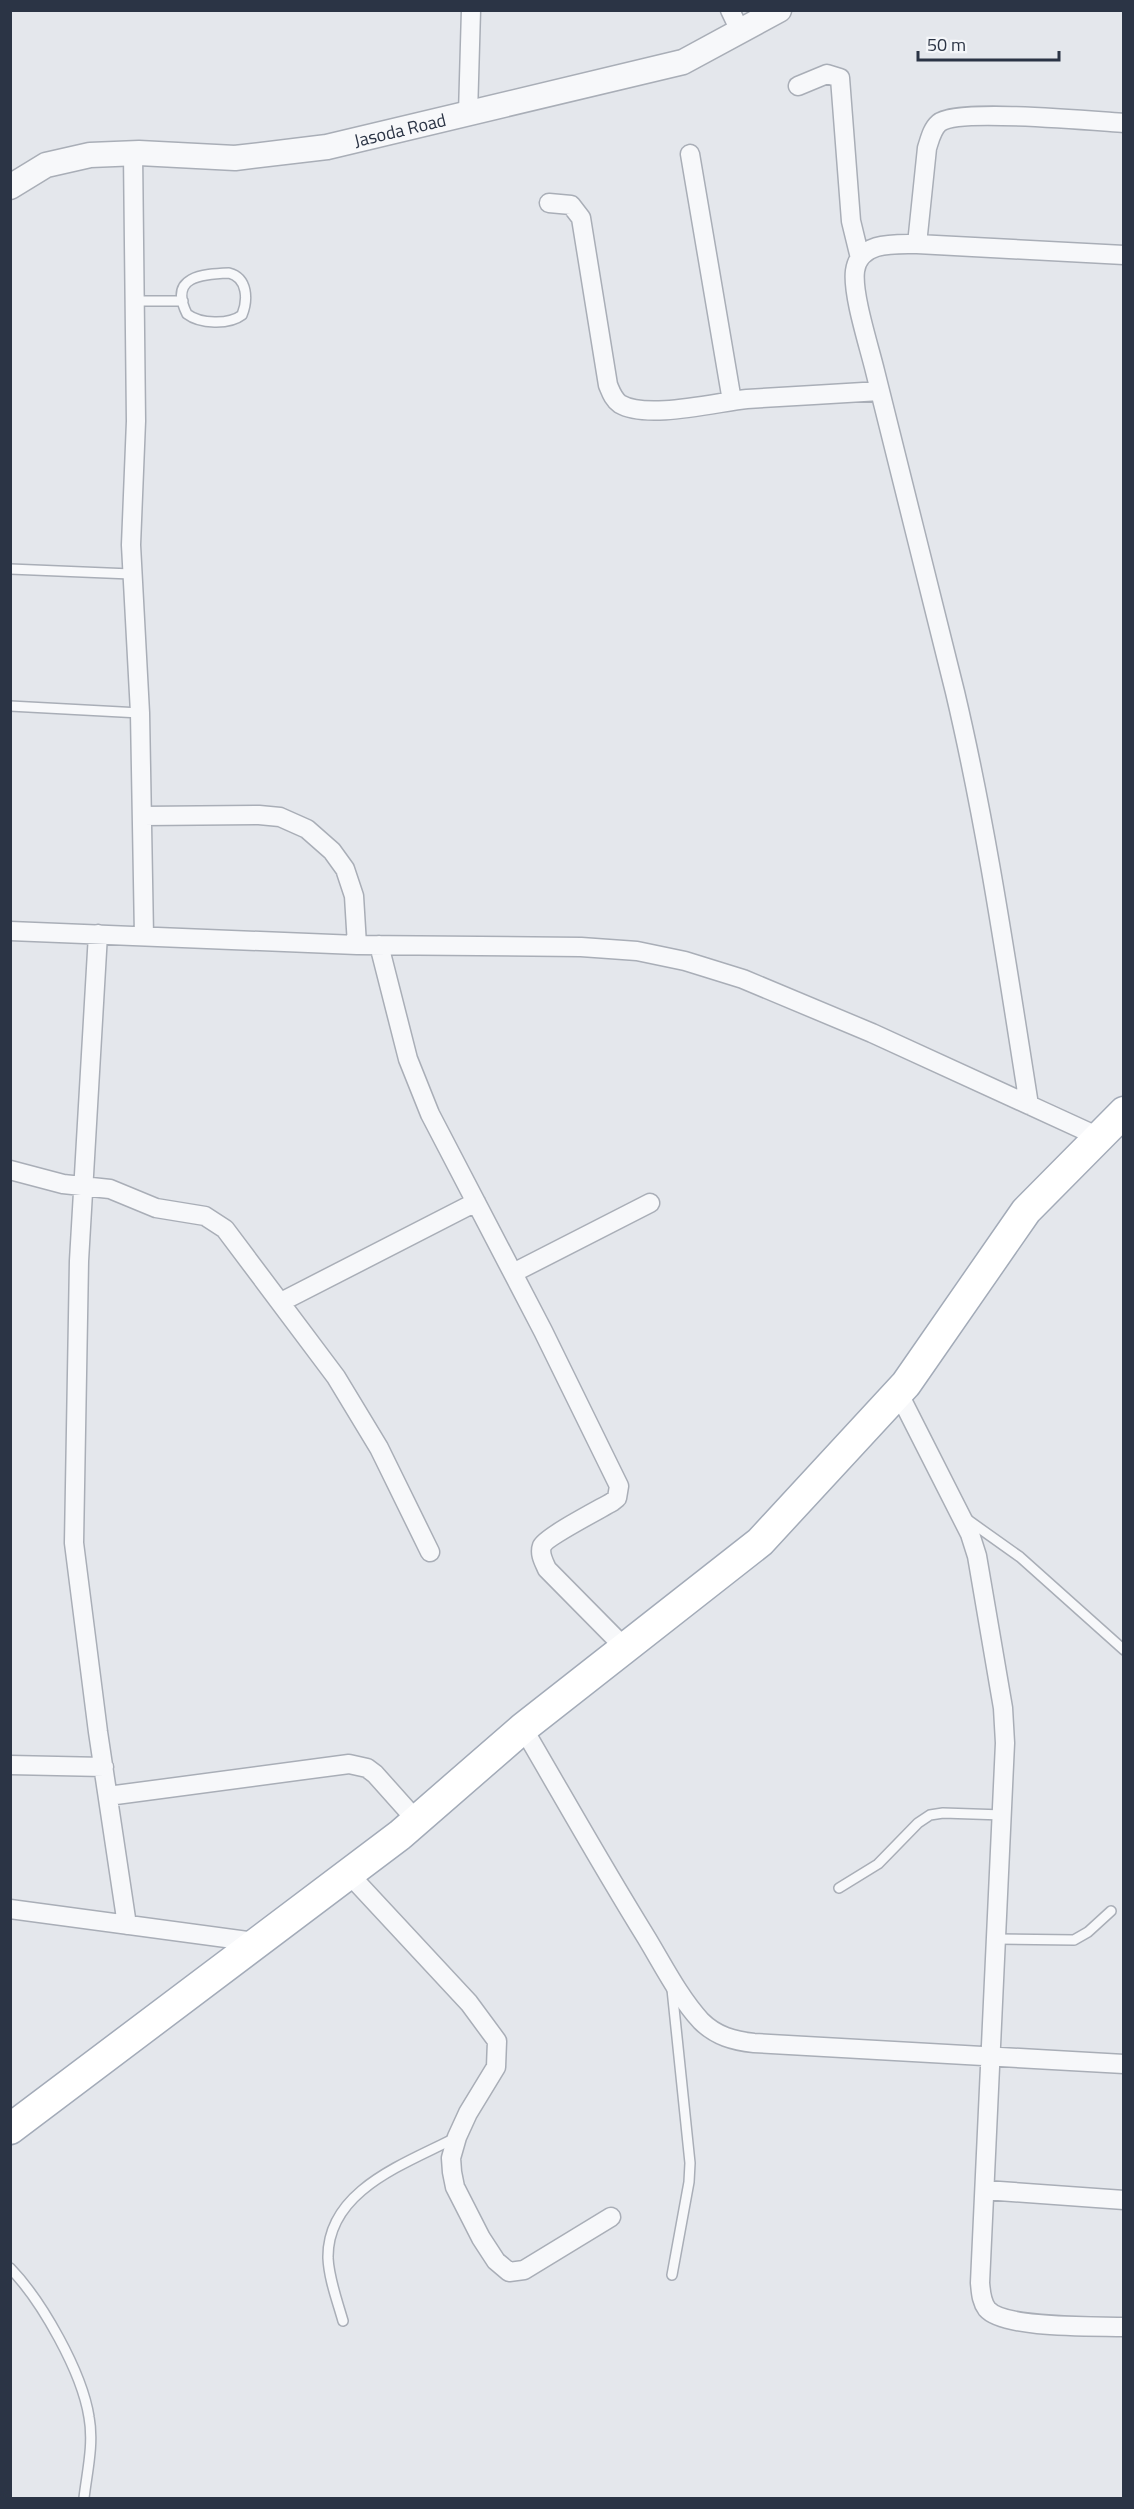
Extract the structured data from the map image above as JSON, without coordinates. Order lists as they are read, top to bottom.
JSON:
{
  "streets": {
    "street": ["Jasoda Road"]
  },
  "scale_bar": "50 m"
}
